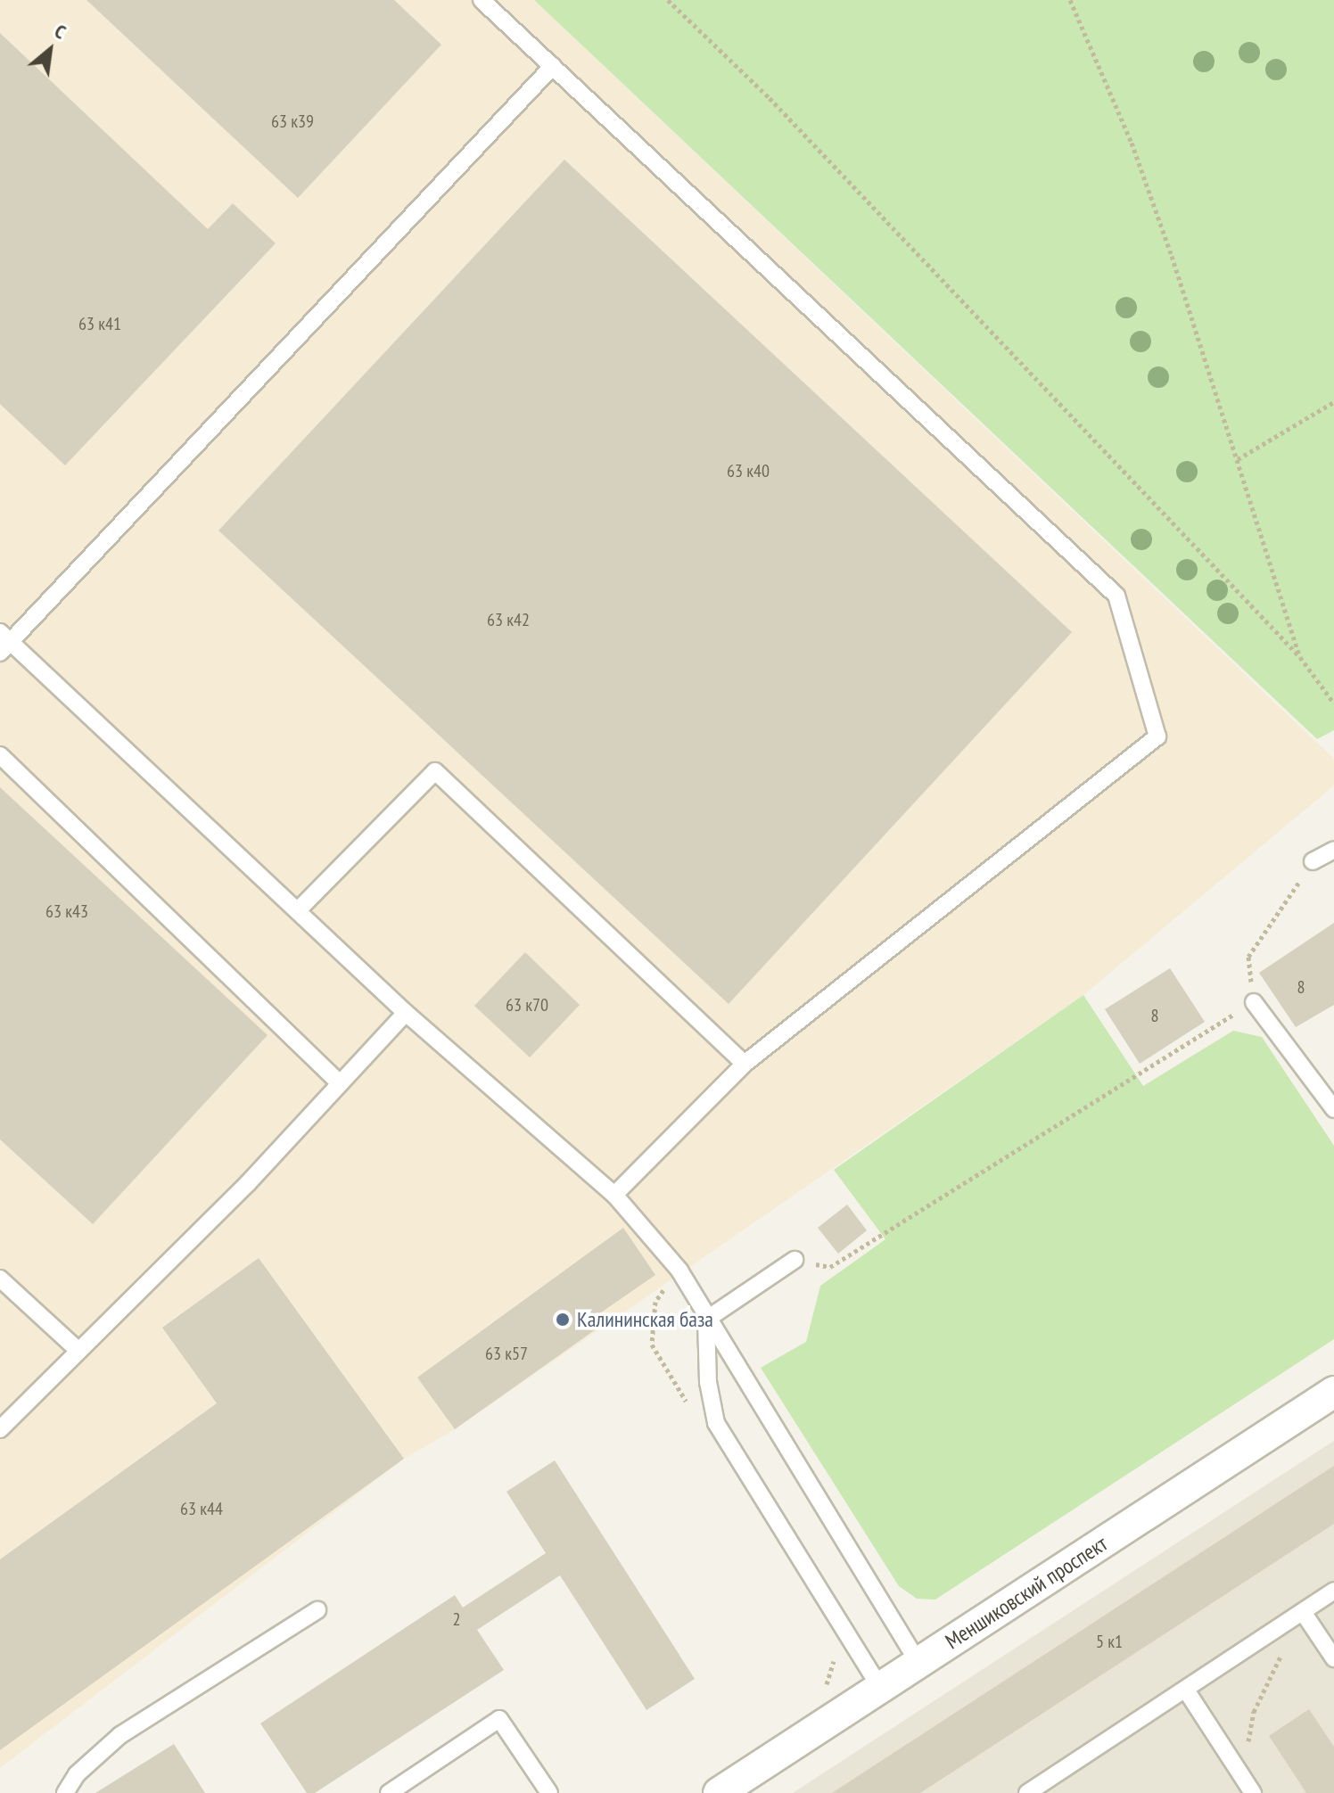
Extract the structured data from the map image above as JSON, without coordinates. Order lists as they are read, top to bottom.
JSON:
{
  "streets": {
    "street": ["Меншиковский проспект"]
  },
  "places": ["Калининская база"],
  "house_numbers": [
    "63 к39",
    "63 к41",
    "63 к40",
    "63 к42",
    "63 к43",
    "8",
    "63 к70",
    "8",
    "63 к57",
    "63 к44",
    "2",
    "5 к1"
  ],
  "north": "top right"
}
